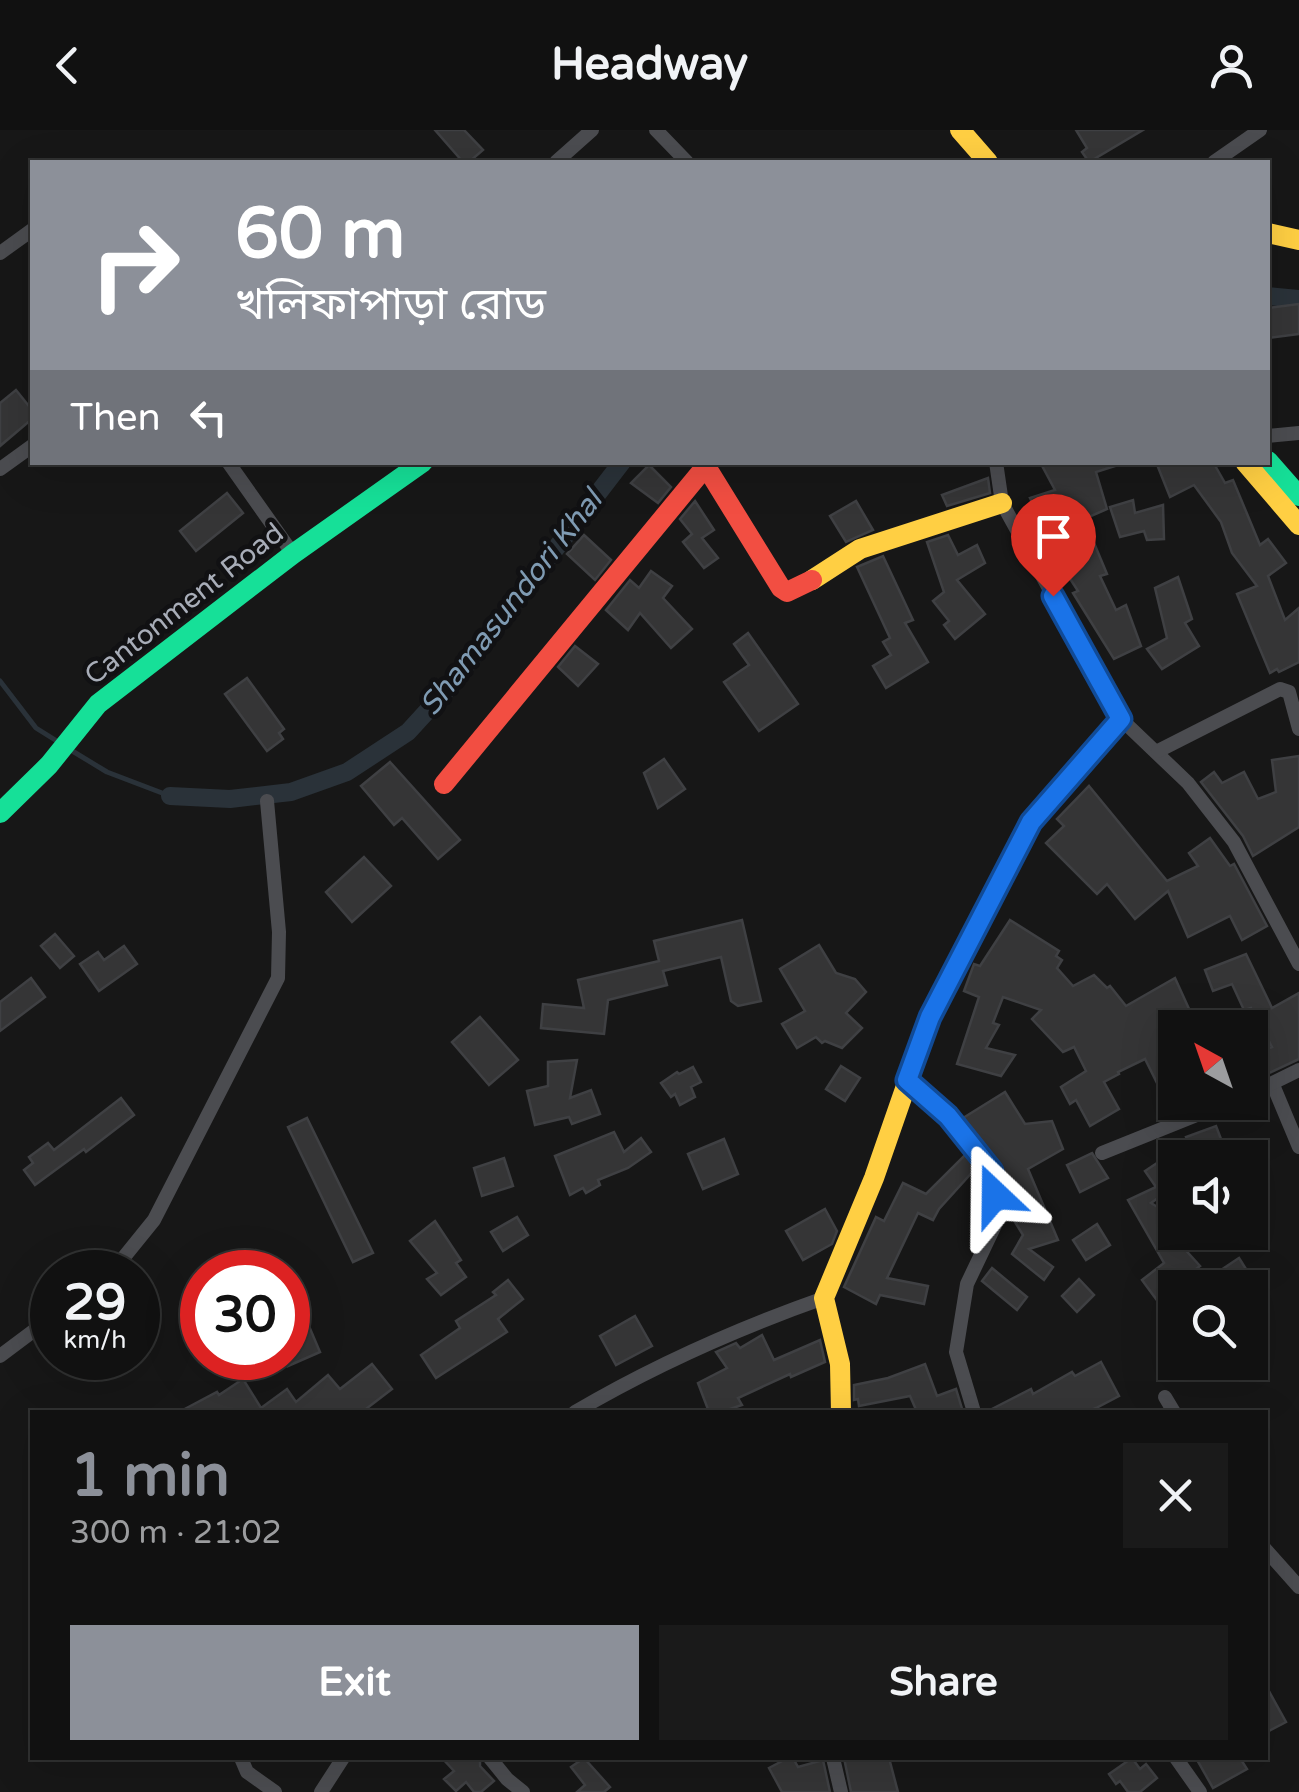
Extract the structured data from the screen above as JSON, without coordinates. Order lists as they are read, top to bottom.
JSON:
{
  "streets": {
    "main road": ["Cantonment Road"]
  },
  "water": ["Shamasundori Khal"],
  "north": "top left",
  "page": {
    "header": "Headway",
    "turn": ["60 m", "খলিফাপাড়া রোড"],
    "then": "Then",
    "speed": "29 km/h",
    "limit": "30",
    "heading": ["1 min", "300 m · 21:02"],
    "buttons": ["Exit", "Share"]
  }
}
